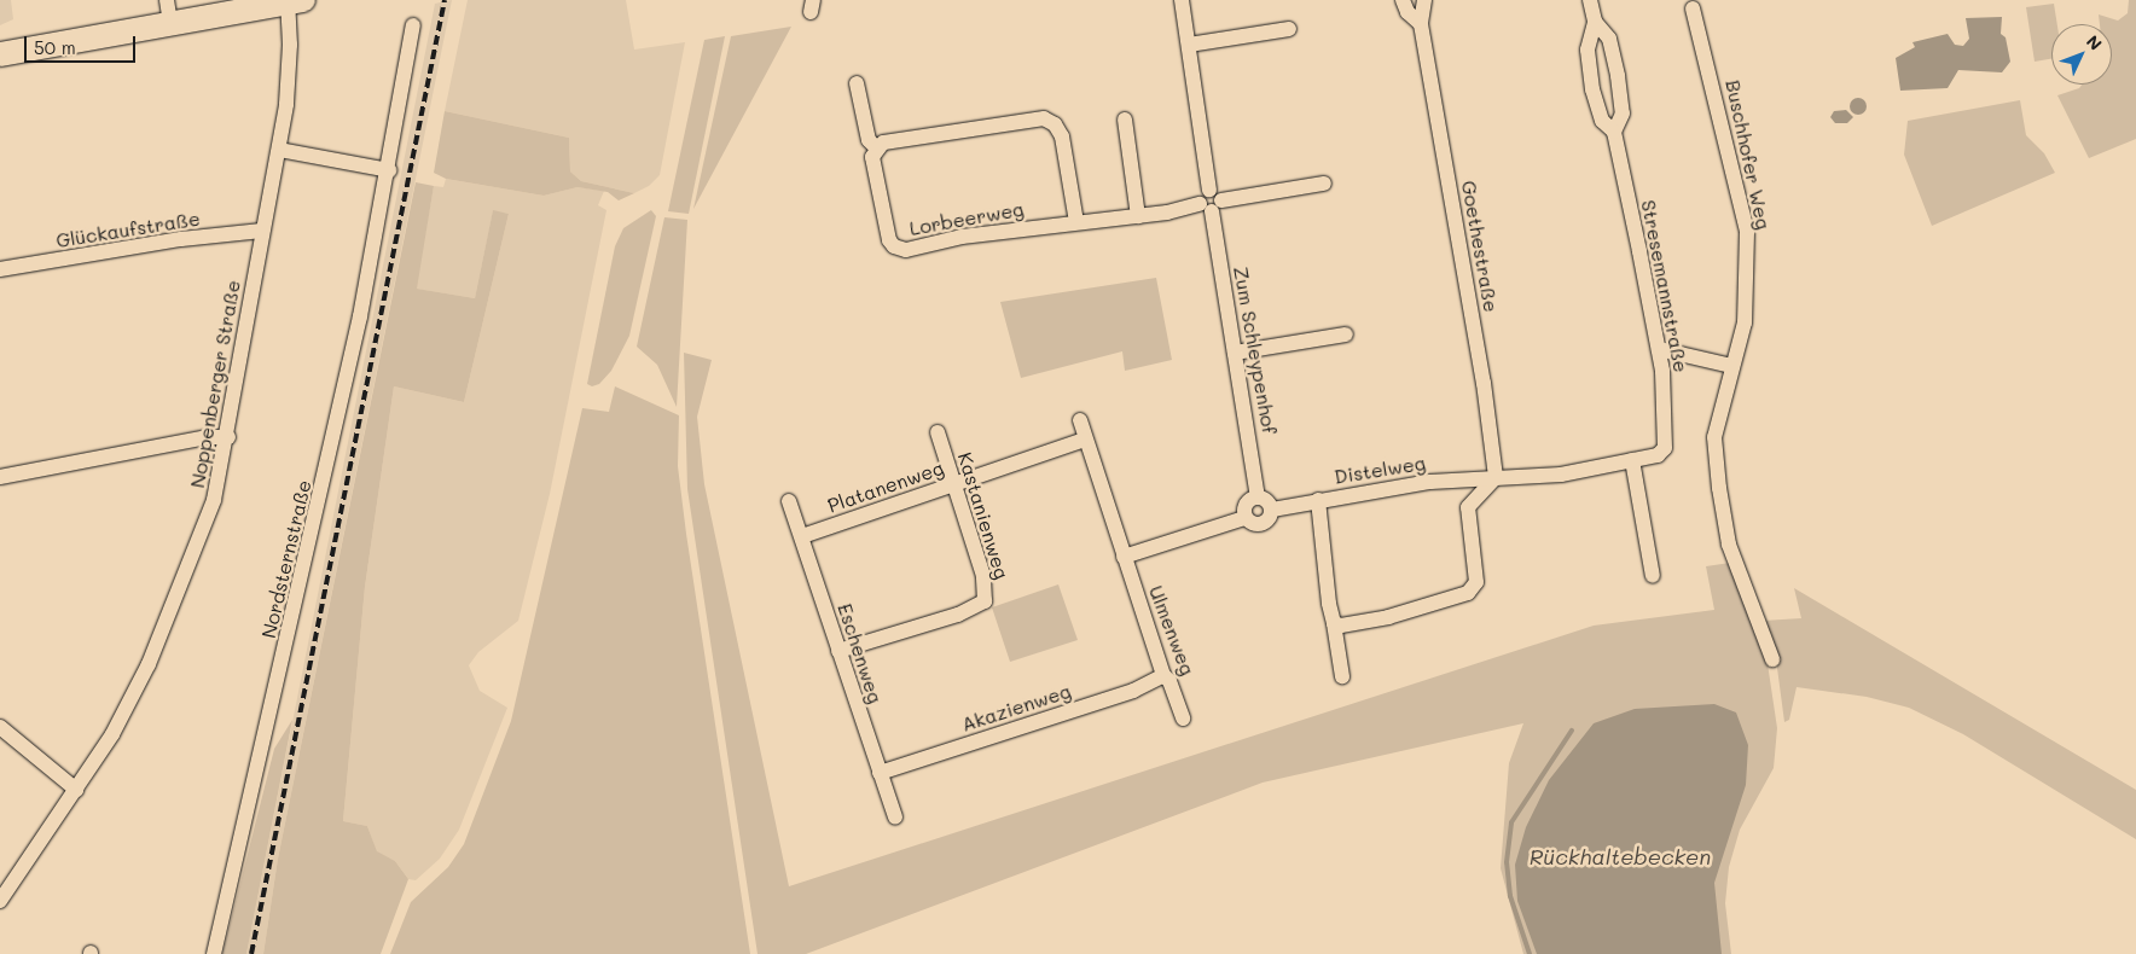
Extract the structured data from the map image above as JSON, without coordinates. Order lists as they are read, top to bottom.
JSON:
{
  "streets": {
    "street": [
      "Buschhofer Weg",
      "Lorbeerweg",
      "Glückaufstraße",
      "Goethestraße",
      "Stresemannstraße",
      "Zum Schleypenhof",
      "Noppenberger Straße",
      "Distelweg",
      "Platanenweg",
      "Kastanienweg",
      "Nordsternstraße",
      "Ulmenweg",
      "Eschenweg",
      "Akazienweg"
    ]
  },
  "crossings": [
    ["Lorbeerweg", "Zum Schleypenhof"],
    ["Glückaufstraße", "Noppenberger Straße"],
    ["Goethestraße", "Distelweg"],
    ["Stresemannstraße", "Distelweg"],
    ["Zum Schleypenhof", "Distelweg"],
    ["Platanenweg", "Kastanienweg"],
    ["Platanenweg", "Ulmenweg"],
    ["Platanenweg", "Eschenweg"],
    ["Kastanienweg", "Eschenweg"],
    ["Ulmenweg", "Akazienweg"],
    ["Eschenweg", "Akazienweg"]
  ],
  "water": ["Rückhaltebecken"],
  "scale_bar": "50 m",
  "north": "top right"
}
